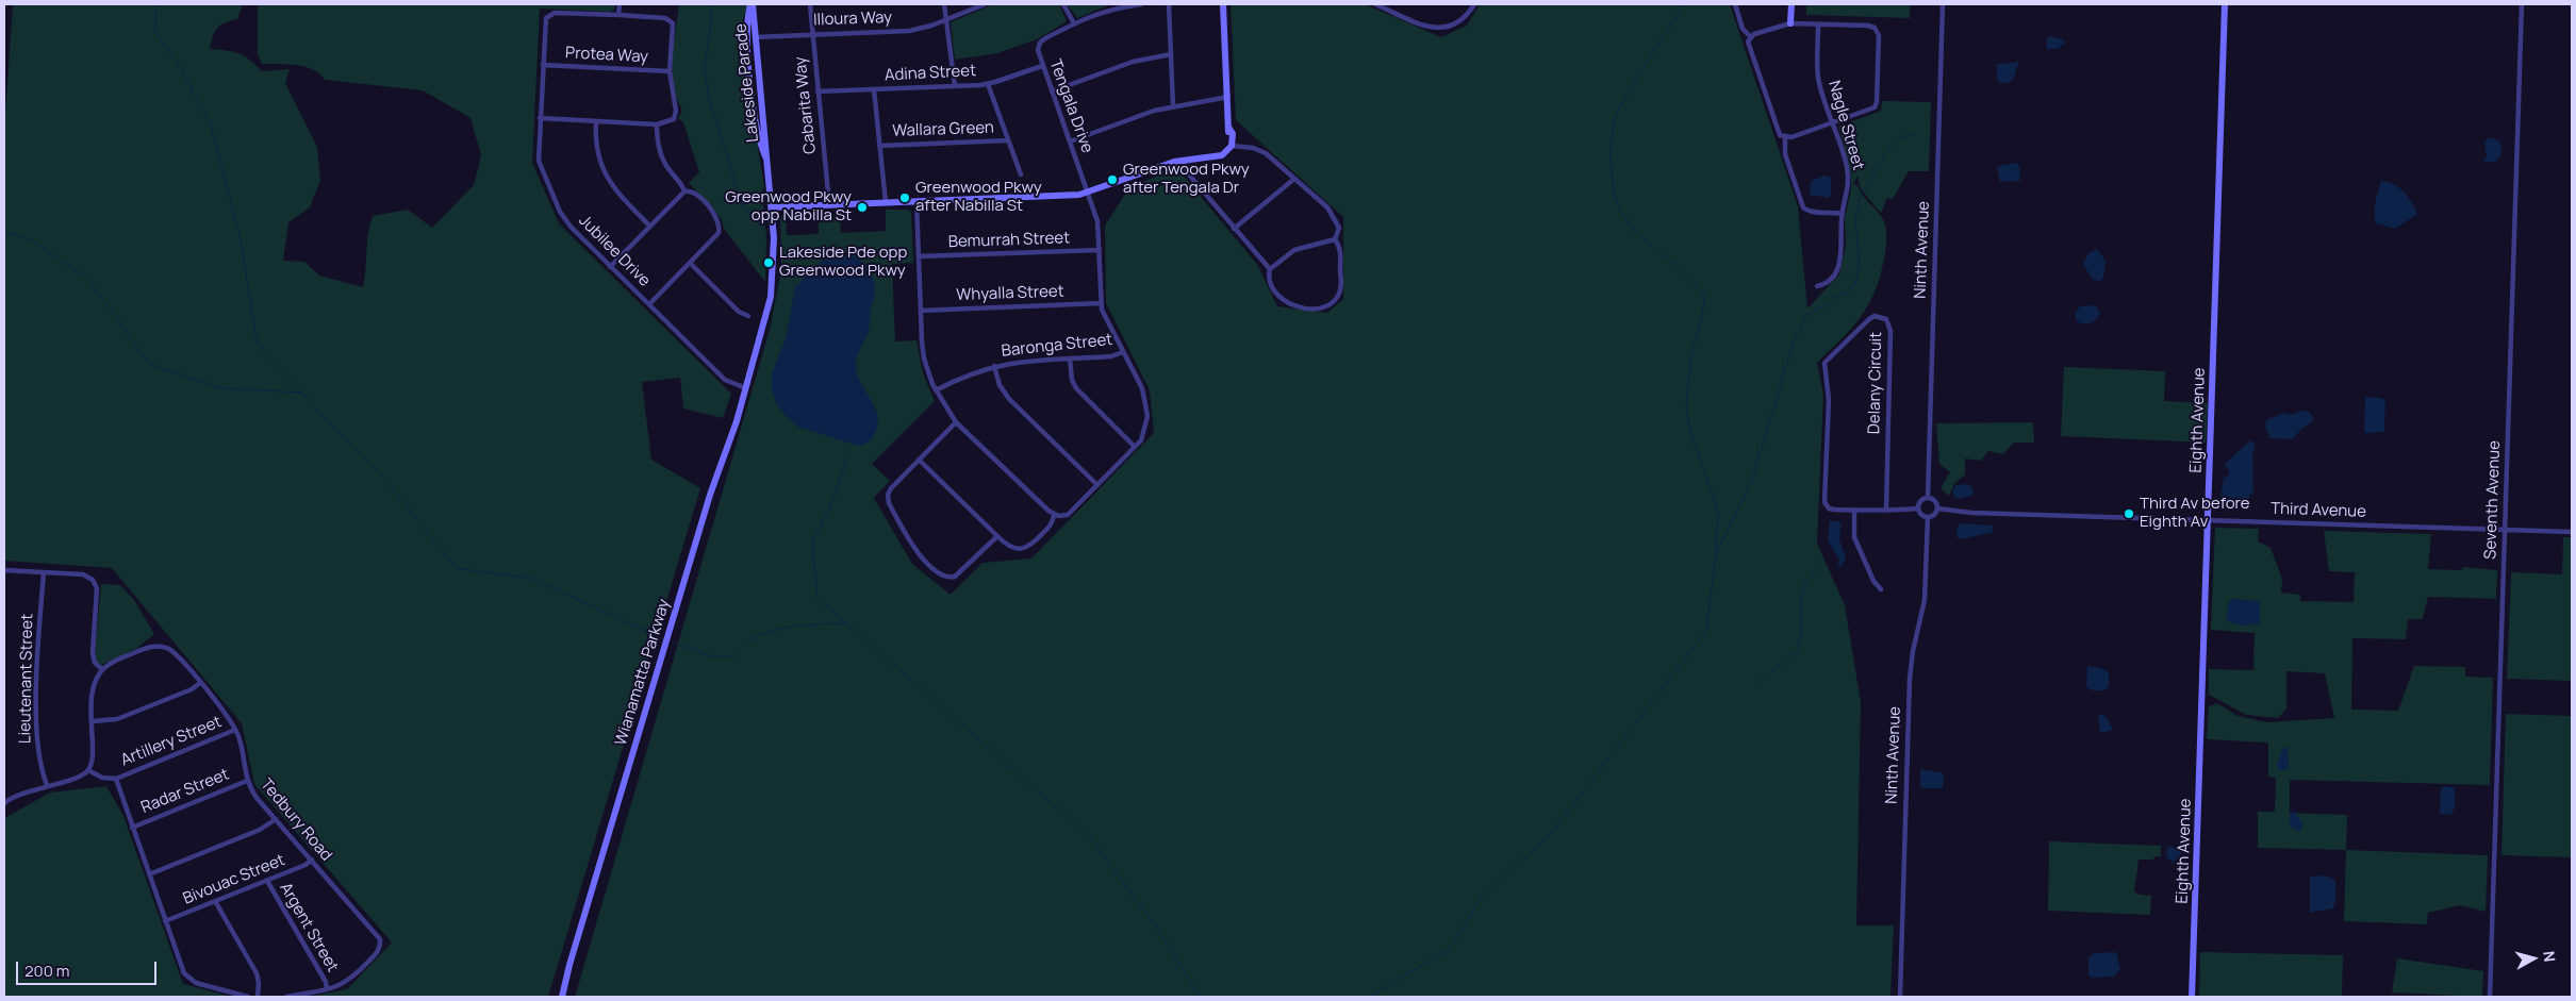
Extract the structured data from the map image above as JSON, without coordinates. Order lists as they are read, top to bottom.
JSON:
{
  "streets": {
    "street": [
      "Illoura Way",
      "Protea Way",
      "Adina Street",
      "Lakeside Parade",
      "Cabarita Way",
      "Tengala Drive",
      "Nagle Street",
      "Wallara Green",
      "Bemurrah Street",
      "Ninth Avenue",
      "Jubilee Drive",
      "Whyalla Street",
      "Baronga Street",
      "Delany Circuit",
      "Eighth Avenue",
      "Seventh Avenue",
      "Third Avenue",
      "Wianamatta Parkway",
      "Lieutenant Street",
      "Artillery Street",
      "Radar Street",
      "Tedbury Road",
      "Bivouac Street",
      "Argent Street"
    ]
  },
  "crossings": [
    ["Illoura Way", "Lakeside Parade"],
    ["Illoura Way", "Cabarita Way"],
    ["Protea Way", "Jubilee Drive"],
    ["Adina Street", "Cabarita Way"],
    ["Adina Street", "Tengala Drive"],
    ["Lakeside Parade", "Jubilee Drive"],
    ["Lakeside Parade", "Wianamatta Parkway"],
    ["Tengala Drive", "Bemurrah Street"],
    ["Tengala Drive", "Whyalla Street"],
    ["Ninth Avenue", "Delany Circuit"],
    ["Ninth Avenue", "Third Avenue"],
    ["Jubilee Drive", "Wianamatta Parkway"],
    ["Delany Circuit", "Third Avenue"],
    ["Eighth Avenue", "Third Avenue"],
    ["Seventh Avenue", "Third Avenue"],
    ["Artillery Street", "Tedbury Road"],
    ["Radar Street", "Tedbury Road"],
    ["Tedbury Road", "Bivouac Street"],
    ["Tedbury Road", "Argent Street"],
    ["Bivouac Street", "Argent Street"]
  ],
  "places": [
    "Greenwood Pkwy after Tengala Dr",
    "Greenwood Pkwy after Nabilla St",
    "Greenwood Pkwy opp Nabilla St",
    "Lakeside Pde opp Greenwood Pkwy",
    "Third Av before Eighth Av"
  ],
  "scale_bar": "200 m",
  "north": "right"
}
